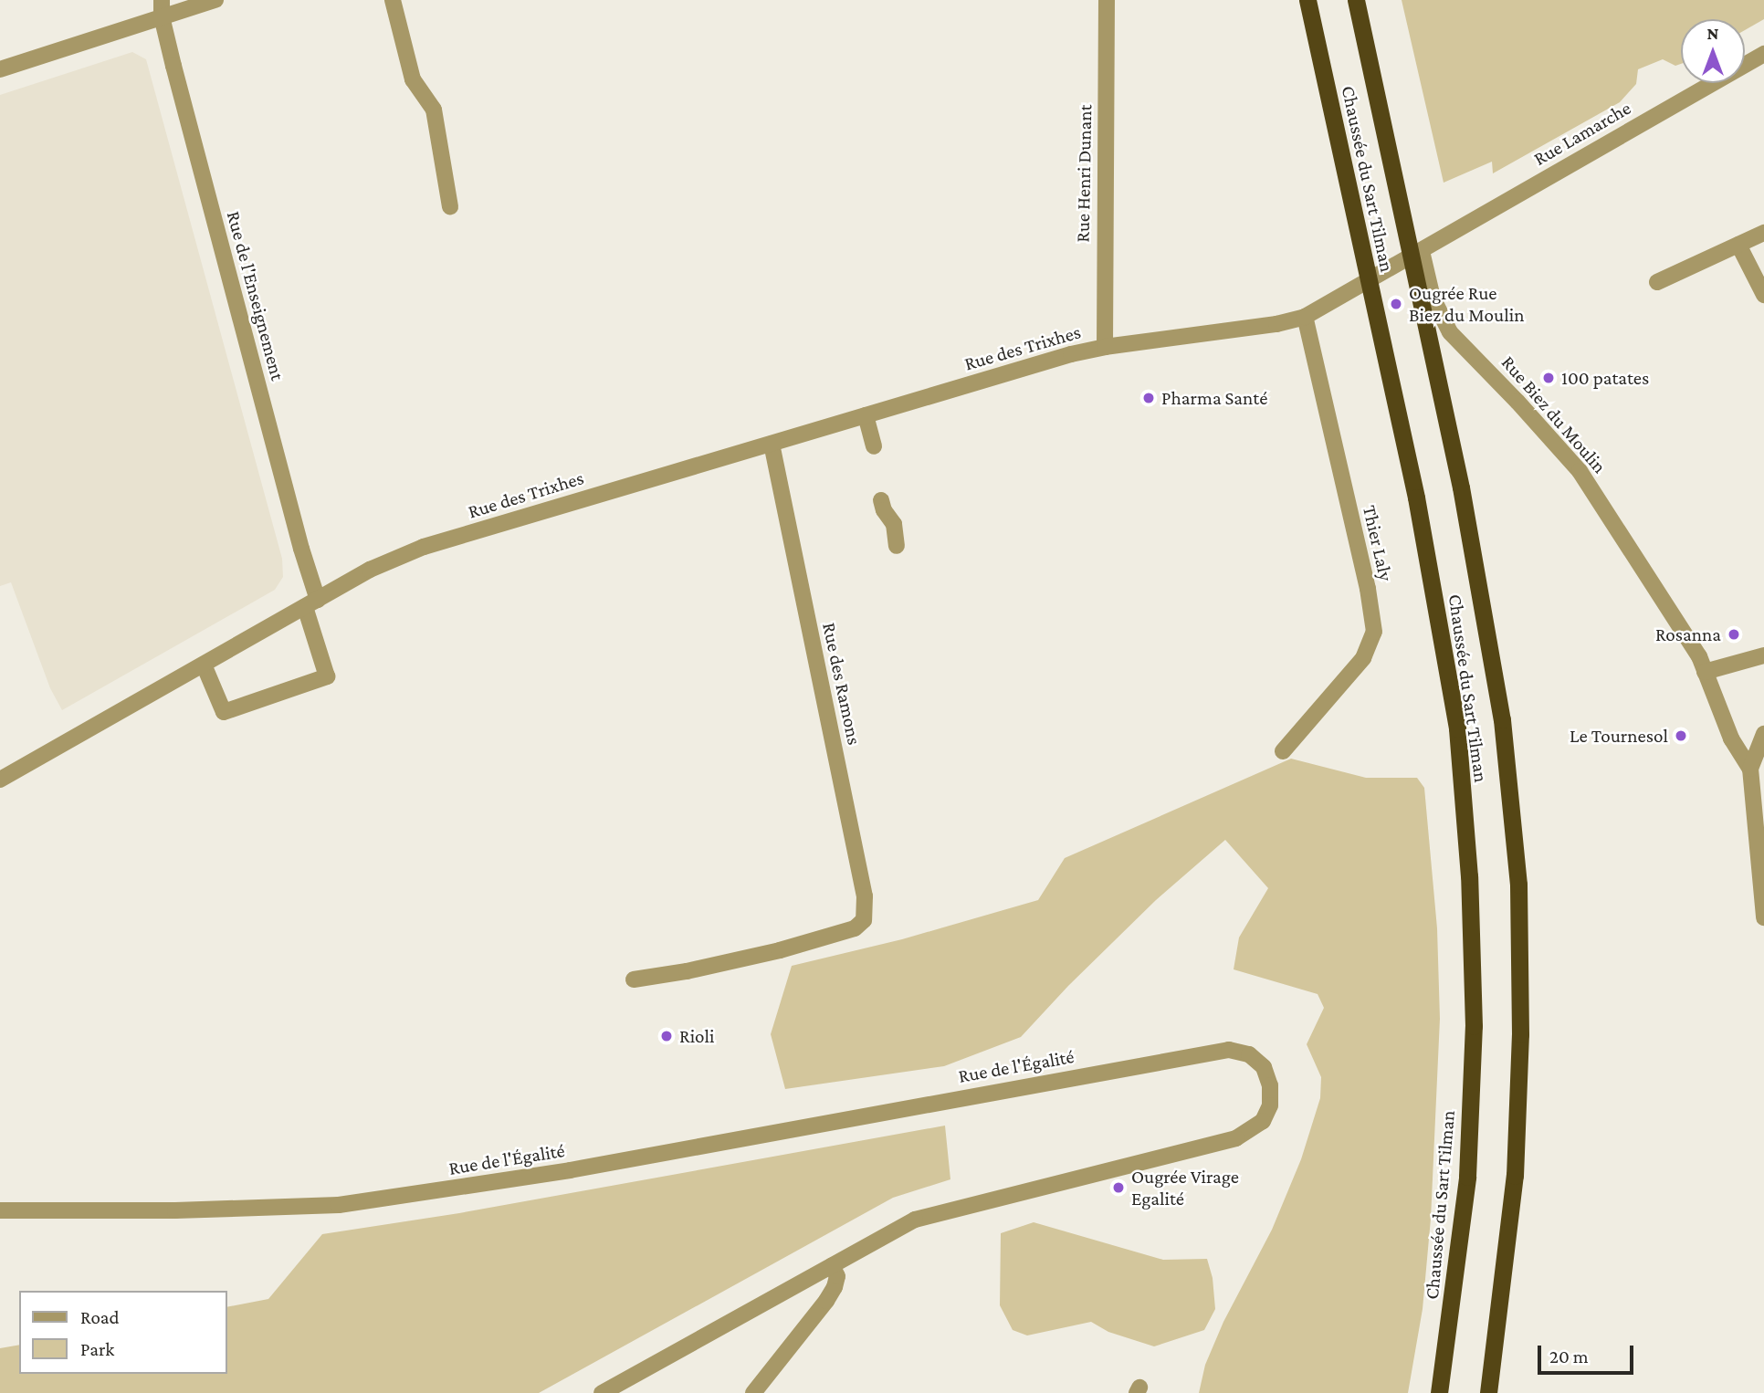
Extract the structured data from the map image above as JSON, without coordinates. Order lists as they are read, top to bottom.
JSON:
{
  "streets": {
    "highway": ["Chaussée du Sart Tilman"],
    "street": [
      "Rue Lamarche",
      "Rue Henri Dunant",
      "Rue de l'Enseignement",
      "Rue des Trixhes",
      "Rue Biez du Moulin",
      "Thier Laly",
      "Rue des Ramons",
      "Rue de l'Égalité"
    ]
  },
  "crossings": [
    ["Rue Lamarche", "Rue Biez du Moulin"],
    ["Rue Henri Dunant", "Rue des Trixhes"],
    ["Rue de l'Enseignement", "Rue des Trixhes"],
    ["Rue des Trixhes", "Rue des Ramons"]
  ],
  "places": [
    "Ougrée Rue Biez du Moulin",
    "100 patates",
    "Pharma Santé",
    "Rosanna",
    "Le Tournesol",
    "Rioli",
    "Ougrée Virage Egalité"
  ],
  "legend": ["Road", "Park"],
  "scale_bar": "20 m",
  "north": "top"
}
